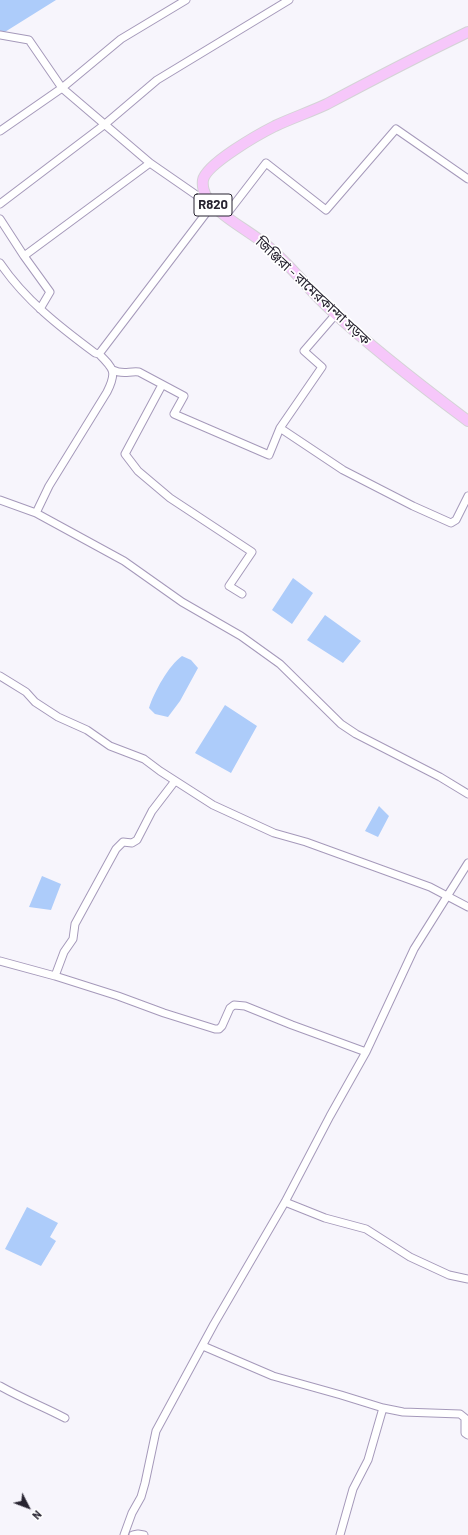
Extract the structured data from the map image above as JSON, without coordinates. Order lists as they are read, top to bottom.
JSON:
{
  "streets": {
    "main road": ["R820", "জিঞ্জিরা - রামেরকান্দা সড়ক"]
  },
  "north": "bottom right"
}
